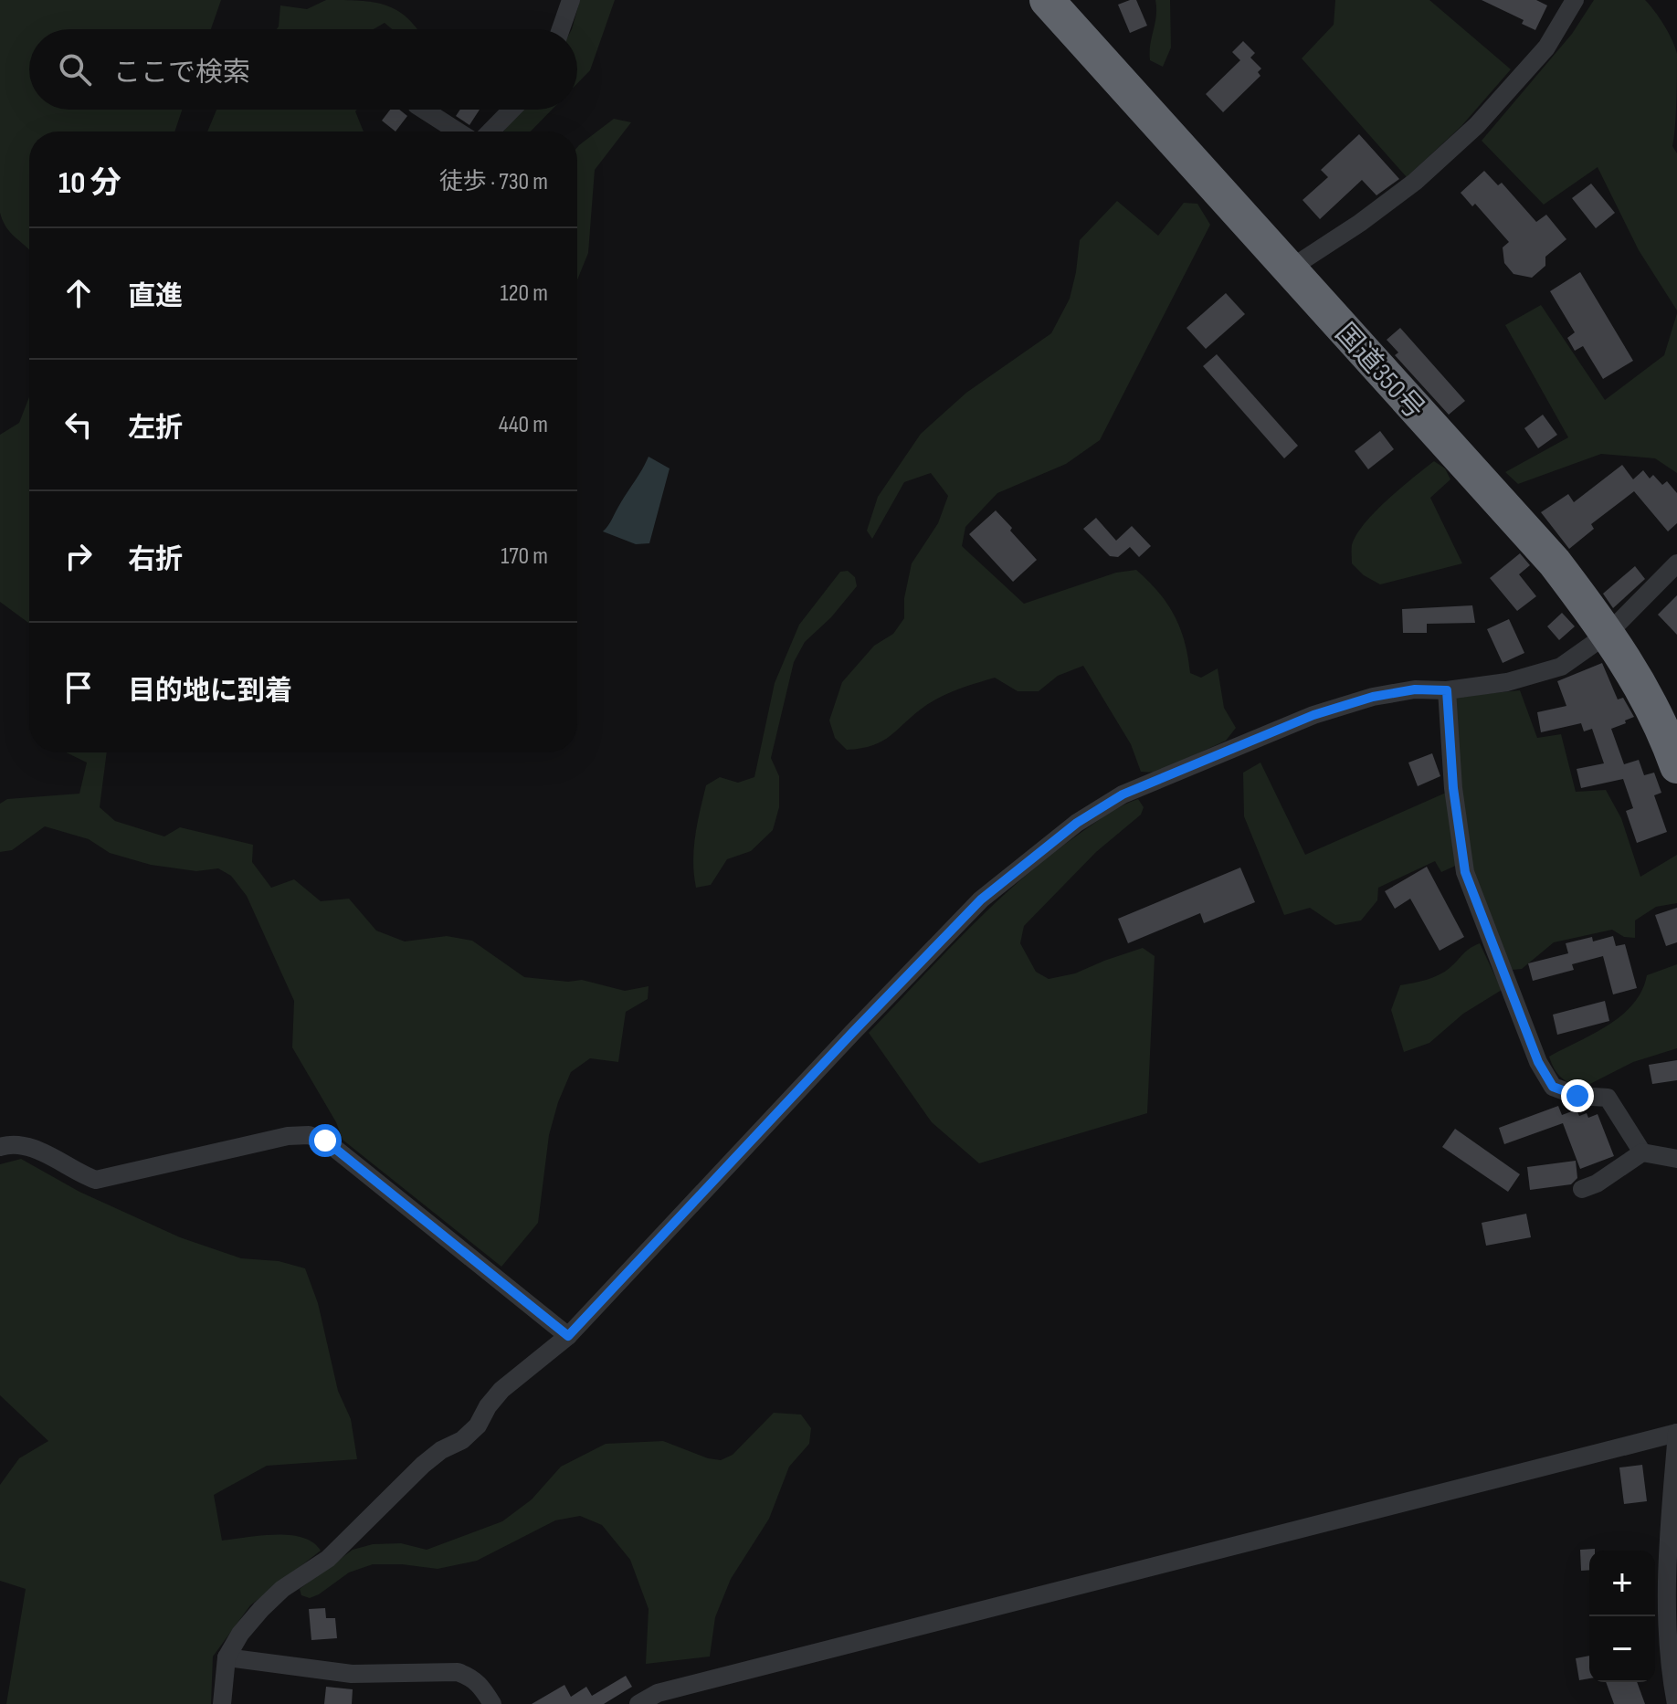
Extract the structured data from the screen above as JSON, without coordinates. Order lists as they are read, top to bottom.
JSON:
{
  "streets": {
    "highway": ["国道350号"]
  },
  "page": {
    "search": "ここで検索",
    "heading": ["10 分", "徒歩 · 730 m"],
    "list": [
      ["直進", "120 m"],
      ["左折", "440 m"],
      ["右折", "170 m"],
      "目的地に到着"
    ],
    "map_buttons": ["+", "−"]
  }
}
